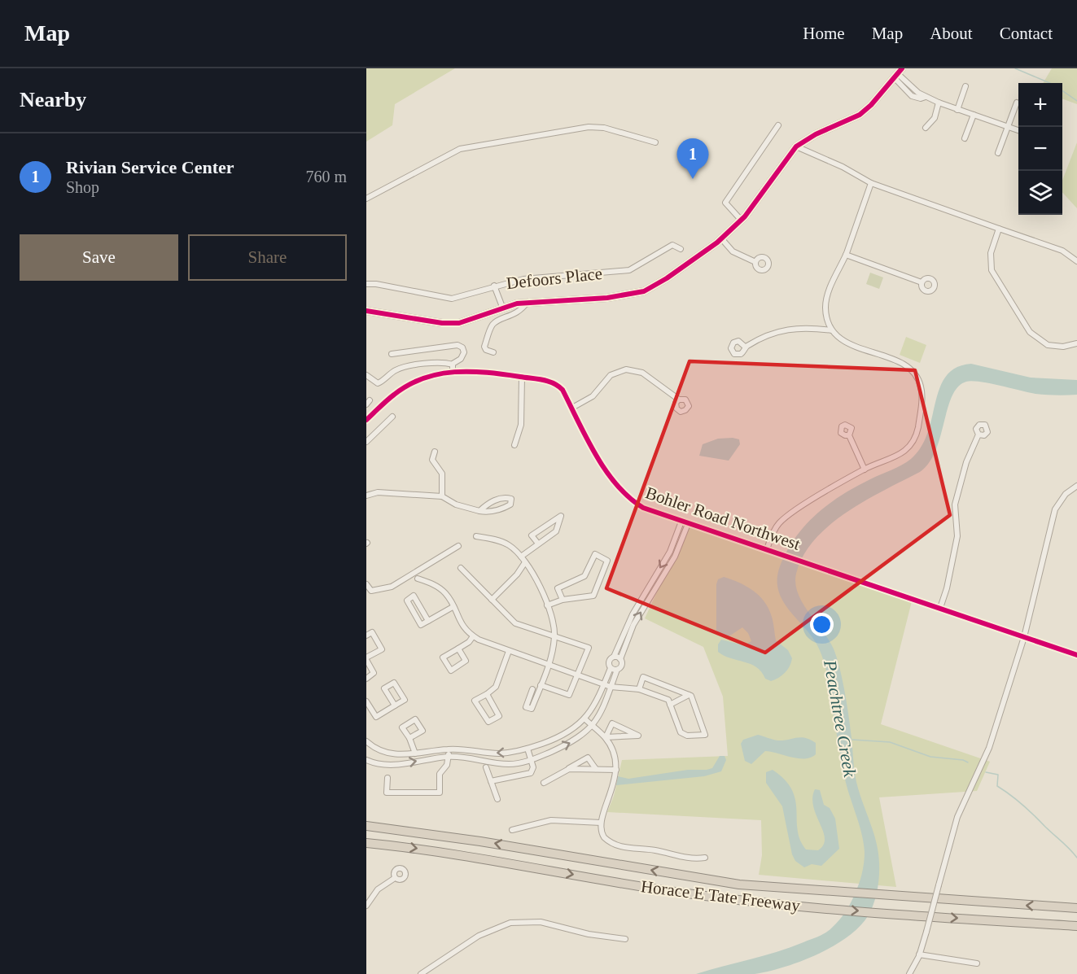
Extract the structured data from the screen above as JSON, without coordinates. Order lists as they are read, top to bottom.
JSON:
{
  "streets": {
    "highway": ["Horace E Tate Freeway"],
    "street": ["Defoors Place", "Bohler Road Northwest"]
  },
  "water": ["Peachtree Creek"],
  "page": {
    "header": "Map",
    "nav": [
      "Home",
      "Map",
      "About",
      "Contact"
    ],
    "heading": "Nearby",
    "map_buttons": ["+", "−"],
    "list": [
      {
        "mark": "1",
        "name": "Rivian Service Center",
        "note": "Shop",
        "value": "760 m"
      }
    ],
    "pins": "1",
    "buttons": ["Save", "Share"]
  }
}
